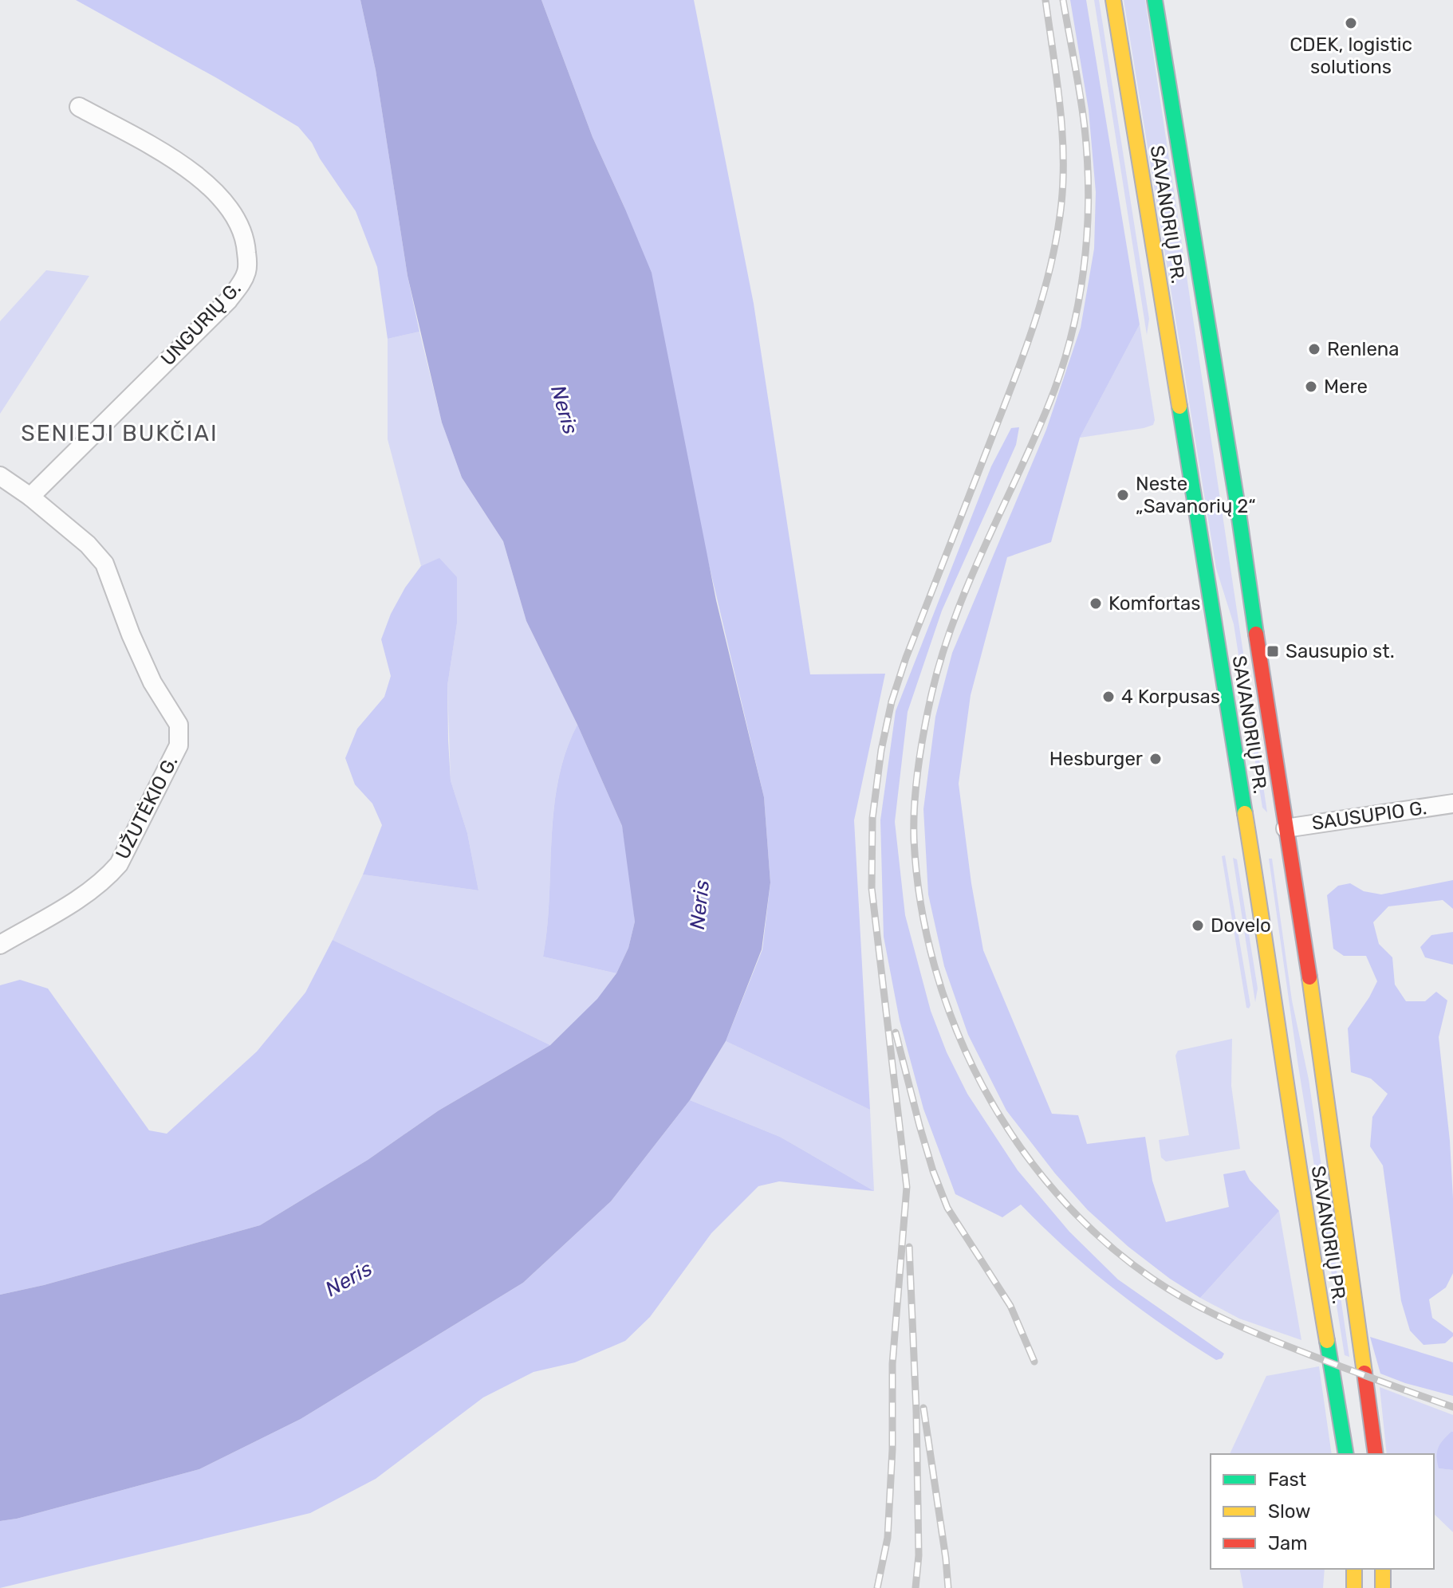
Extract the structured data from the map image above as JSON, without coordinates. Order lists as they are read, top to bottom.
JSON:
{
  "streets": {
    "highway": ["SAVANORIŲ PR."],
    "street": ["UNGURIŲ G.", "UŽUTĖKIO G.", "SAUSUPIO G."]
  },
  "crossings": [
    ["SAVANORIŲ PR.", "SAUSUPIO G."],
    ["UNGURIŲ G.", "UŽUTĖKIO G."]
  ],
  "districts": ["SENIEJI BUKČIAI"],
  "water": ["Neris"],
  "places": {
    "other": [
      "CDEK, logistic solutions",
      "Renlena",
      "Mere",
      "Neste „Savanorių 2“",
      "Komfortas",
      "4 Korpusas",
      "Hesburger",
      "Dovelo"
    ],
    "transit": ["Sausupio st."]
  },
  "legend": ["Fast", "Slow", "Jam"]
}
